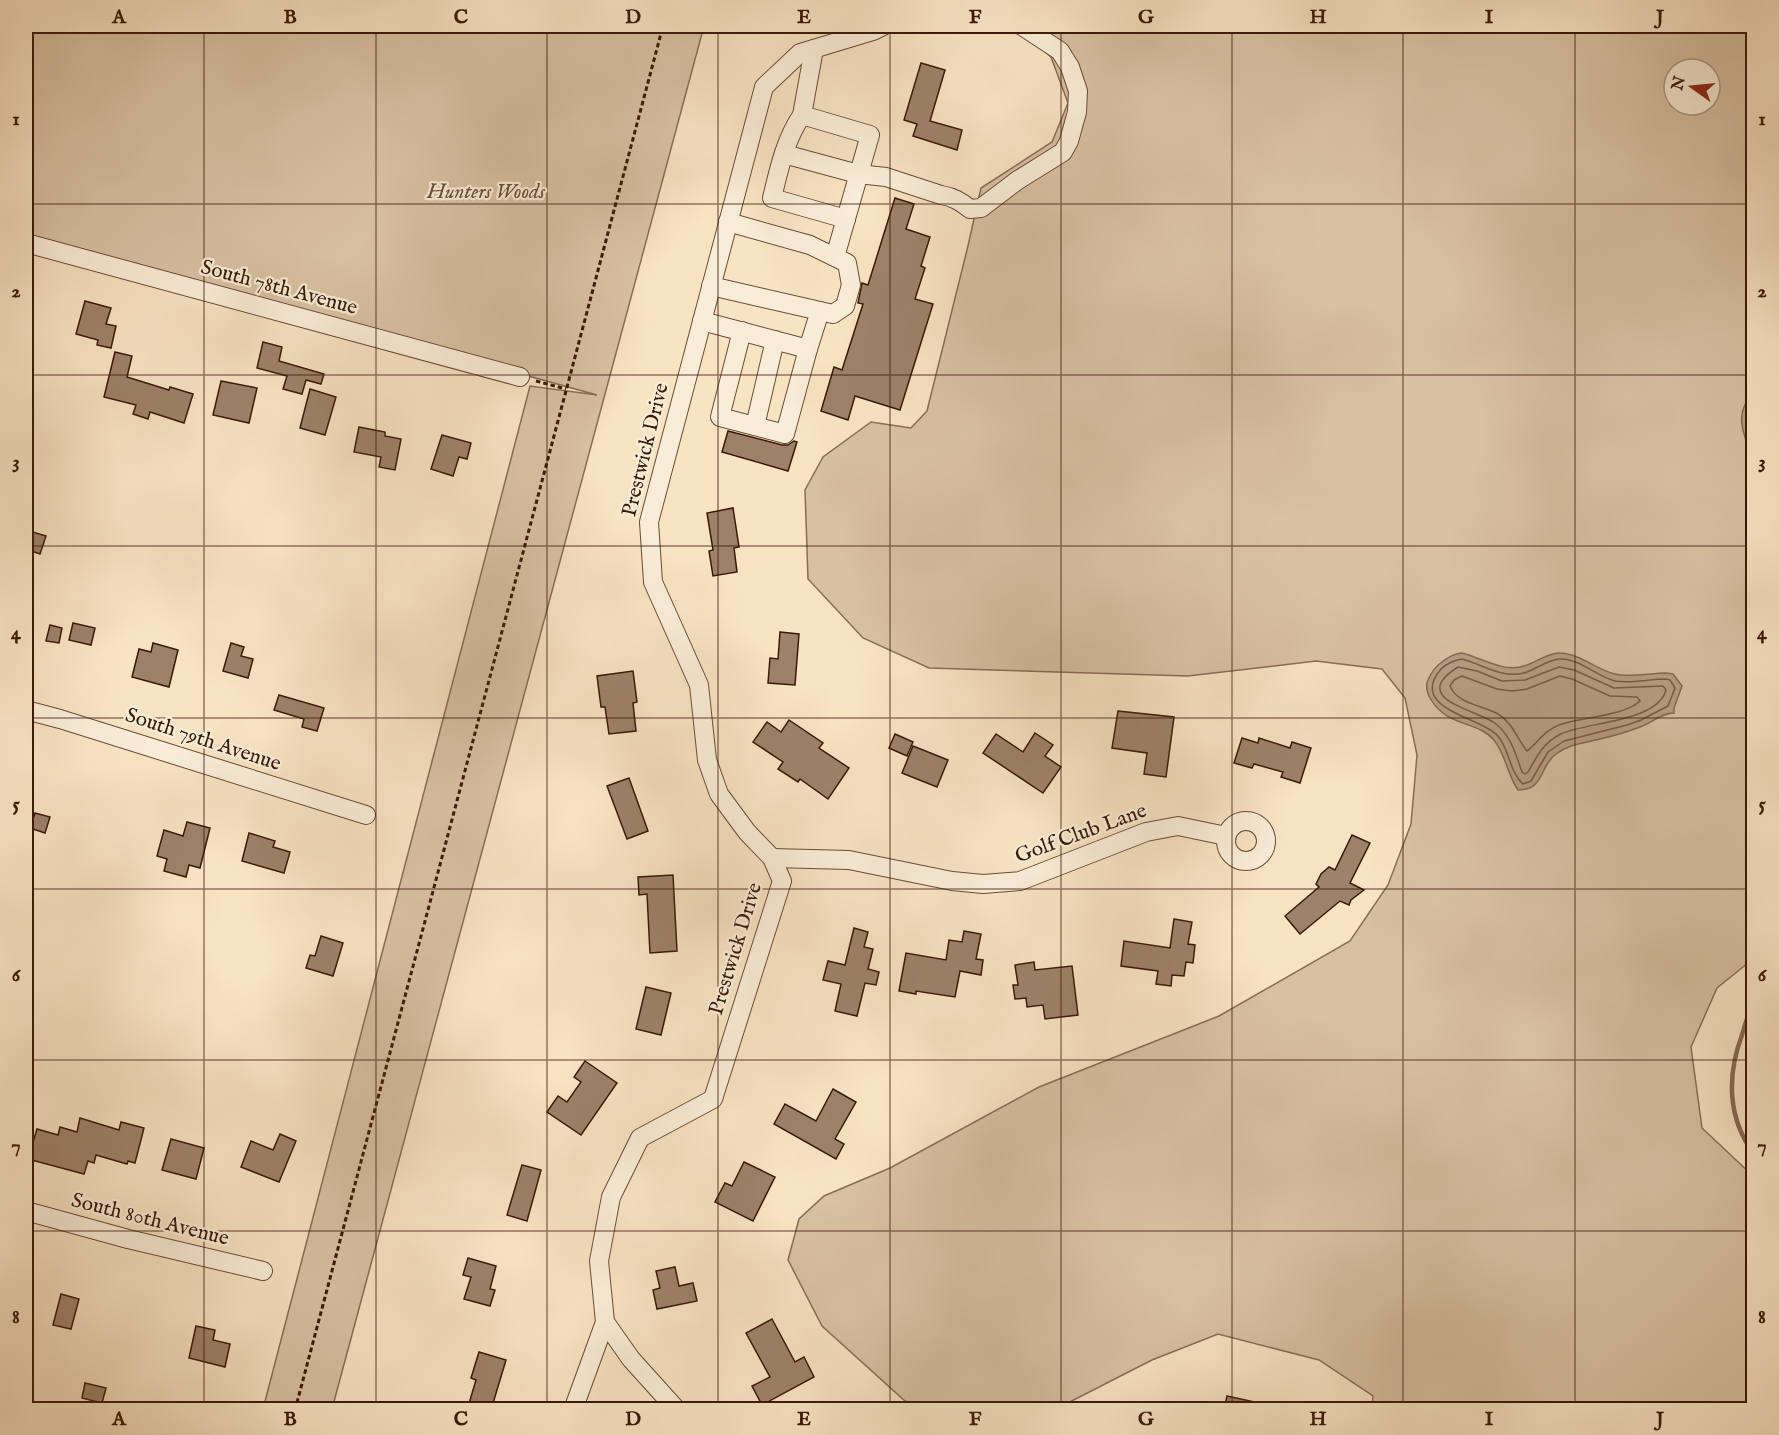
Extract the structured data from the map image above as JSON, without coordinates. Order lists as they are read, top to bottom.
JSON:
{
  "streets": {
    "street": [
      "South 78th Avenue",
      "Prestwick Drive",
      "South 79th Avenue",
      "Golf Club Lane",
      "South 80th Avenue"
    ]
  },
  "crossings": [
    ["Prestwick Drive", "Golf Club Lane"]
  ],
  "parks": ["Hunters Woods"],
  "north": "left",
  "grid": {
    "columns": [
      "A",
      "B",
      "C",
      "D",
      "E",
      "F",
      "G",
      "H",
      "I",
      "J"
    ],
    "rows": [
      "1",
      "2",
      "3",
      "4",
      "5",
      "6",
      "7",
      "8"
    ]
  }
}
